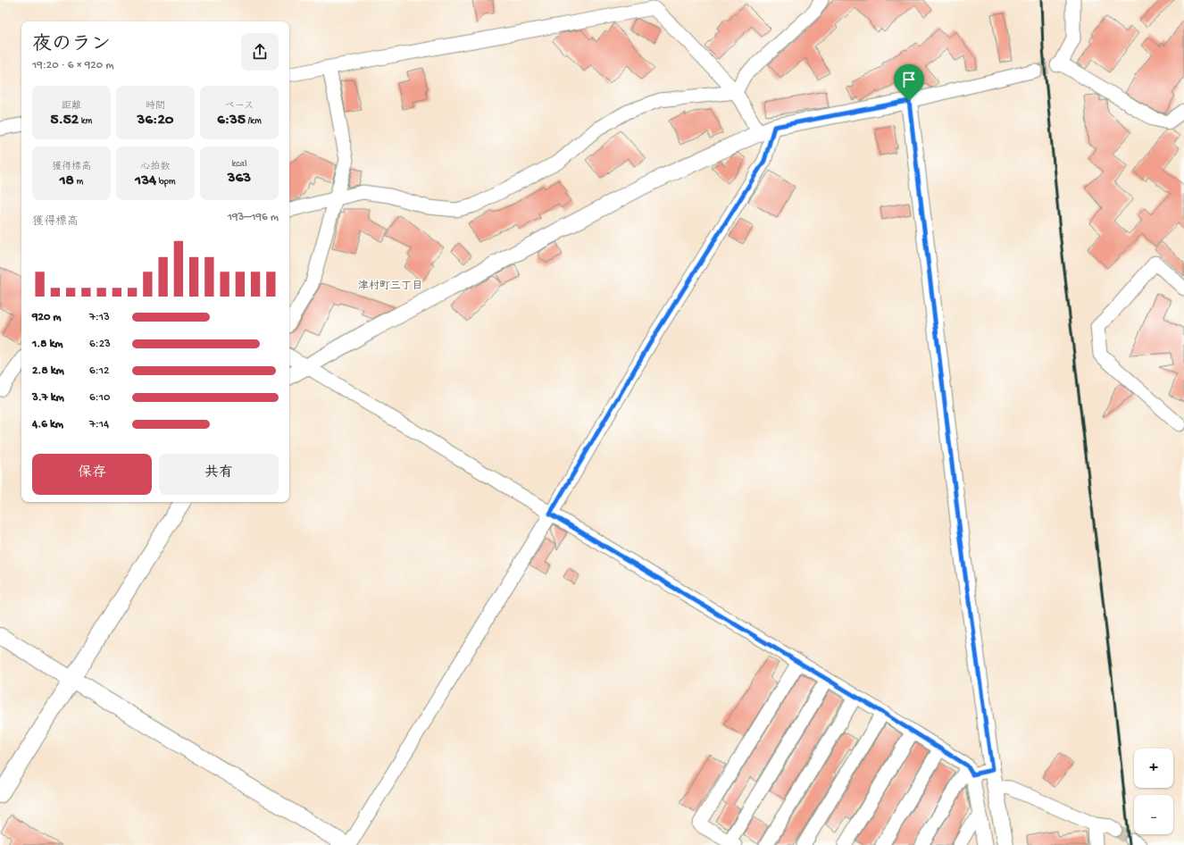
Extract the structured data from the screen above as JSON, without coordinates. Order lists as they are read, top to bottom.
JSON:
{
  "districts": ["津村町三丁目"],
  "page": {
    "heading": ["夜のラン", "19:20 · 6 × 920 m"],
    "stats": [
      ["距離", "5.52 km"],
      ["時間", "36:20"],
      ["ペース", "6:35 /km"],
      ["獲得標高", "18 m"],
      ["心拍数", "134 bpm"],
      ["kcal", "363"]
    ],
    "chart": ["獲得標高", "193–196 m"],
    "list": [
      {
        "name": "920 m",
        "note": "7:13"
      },
      {
        "name": "1.8 km",
        "note": "6:23"
      },
      {
        "name": "2.8 km",
        "note": "6:12"
      },
      {
        "name": "3.7 km",
        "note": "6:10"
      },
      {
        "name": "4.6 km",
        "note": "7:14"
      }
    ],
    "buttons": ["保存", "共有"],
    "map_buttons": ["+", "−"]
  }
}
